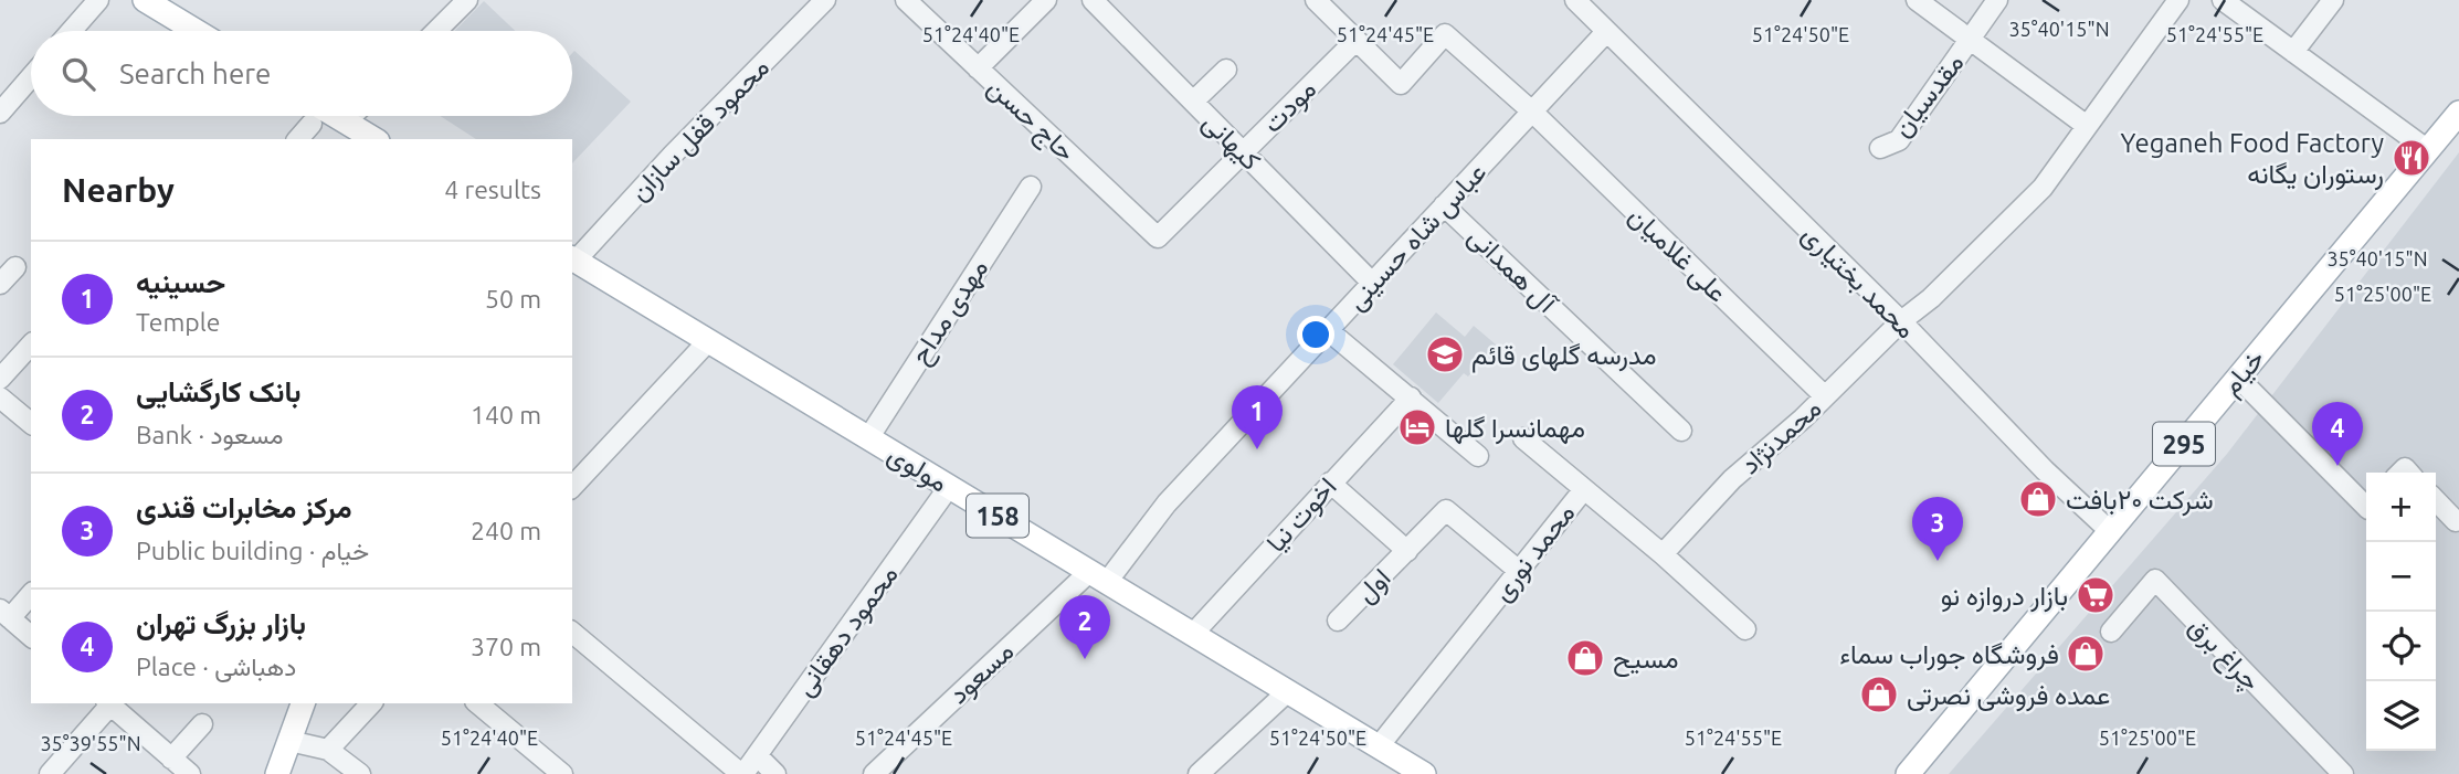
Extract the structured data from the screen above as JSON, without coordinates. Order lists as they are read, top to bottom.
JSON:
{
  "streets": {
    "main road": [
      "خیام",
      "295",
      "مولوی",
      "158"
    ],
    "street": [
      "مقدسیان",
      "مودت",
      "حاج حسن",
      "محمود قفل سازان",
      "کیهانی",
      "عباس شاه حسینی",
      "علی غلامیان",
      "آل همدانی",
      "محمد بختیاری",
      "مهدی مداح",
      "محمدنژاد",
      "اخوت نیا",
      "محمد نوری",
      "اول",
      "محمود دهقانی",
      "چراغ برق",
      "مسعود"
    ]
  },
  "crossings": [
    ["مودت", "حاج حسن"],
    ["مودت", "کیهانی"],
    ["مودت", "علی غلامیان"],
    ["محمود قفل سازان", "مولوی"],
    ["کیهانی", "عباس شاه حسینی"],
    ["عباس شاه حسینی", "علی غلامیان"],
    ["عباس شاه حسینی", "آل همدانی"],
    ["عباس شاه حسینی", "محمد بختیاری"],
    ["عباس شاه حسینی", "مولوی"],
    ["عباس شاه حسینی", "مسعود"],
    ["علی غلامیان", "محمدنژاد"],
    ["محمد بختیاری", "خیام"],
    ["محمد بختیاری", "محمدنژاد"],
    ["مهدی مداح", "مولوی"],
    ["محمدنژاد", "محمد نوری"],
    ["مولوی", "اخوت نیا"],
    ["مولوی", "محمد نوری"],
    ["مولوی", "محمود دهقانی"],
    ["مولوی", "مسعود"],
    ["محمد نوری", "اول"]
  ],
  "places": {
    "restaurant": ["Yeganeh Food Factory رستوران یگانه"],
    "school or university": ["مدرسه گلهای قائم"],
    "hotel": ["مهمانسرا گلها"],
    "shop": [
      "شرکت ۲۰بافت",
      "فروشگاه جوراب سماء",
      "مسیح",
      "عمده فروشی نصرتی"
    ],
    "supermarket": ["بازار دروازه نو"]
  },
  "page": {
    "search": "Search here",
    "heading": ["Nearby", "4 results"],
    "list": [
      {
        "mark": "1",
        "name": "حسینیه",
        "note": "Temple",
        "value": "50 m"
      },
      {
        "mark": "2",
        "name": "بانک کارگشایی",
        "note": "Bank · مسعود",
        "value": "140 m"
      },
      {
        "mark": "3",
        "name": "مرکز مخابرات قندی",
        "note": "Public building · خیام",
        "value": "240 m"
      },
      {
        "mark": "4",
        "name": "بازار بزرگ تهران",
        "note": "Place · دهباشی",
        "value": "370 m"
      }
    ],
    "pins": [
      "1",
      "4",
      "3",
      "2"
    ],
    "map_buttons": ["+", "−"]
  },
  "coordinates": [
    "35°40'15\"N",
    "51°24'40\"E",
    "51°24'45\"E",
    "51°24'50\"E",
    "51°24'55\"E",
    "51°25'00\"E",
    "35°39'55\"N"
  ]
}
